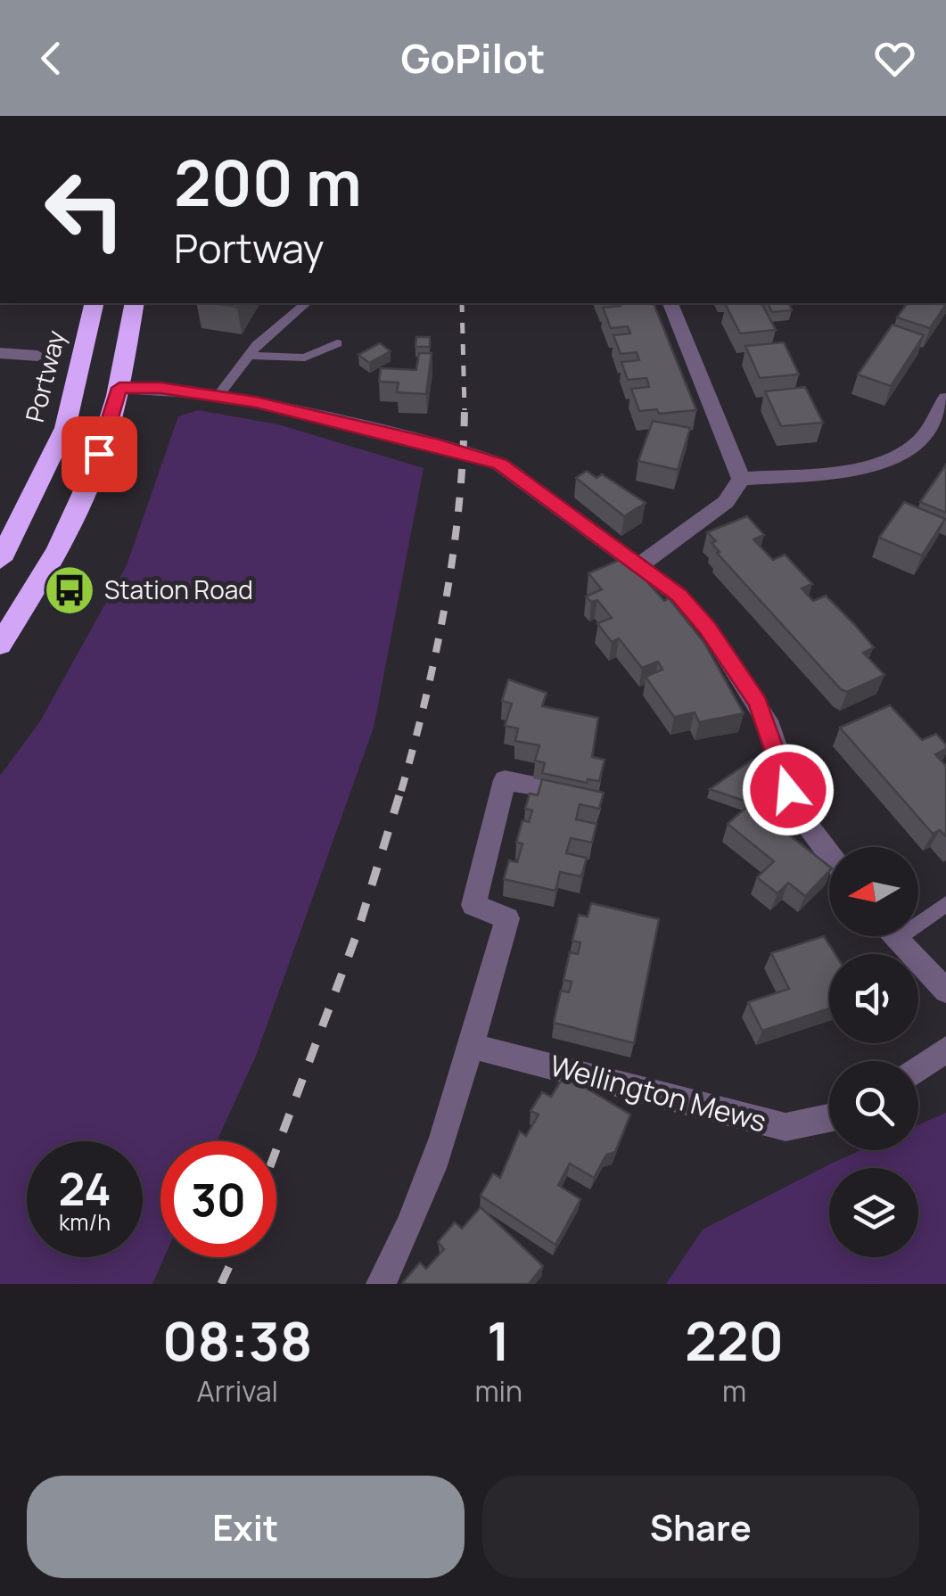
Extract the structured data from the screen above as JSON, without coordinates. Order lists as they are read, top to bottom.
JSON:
{
  "streets": {
    "highway": ["Portway"],
    "street": ["Wellington Mews"]
  },
  "places": {
    "bus stop": ["Station Road"]
  },
  "north": "left",
  "page": {
    "header": "GoPilot",
    "turn": ["200 m", "Portway"],
    "speed": "24 km/h",
    "limit": "30",
    "eta": [
      "08:38",
      "Arrival",
      "1",
      "min",
      "220",
      "m"
    ],
    "buttons": ["Exit", "Share"]
  }
}
